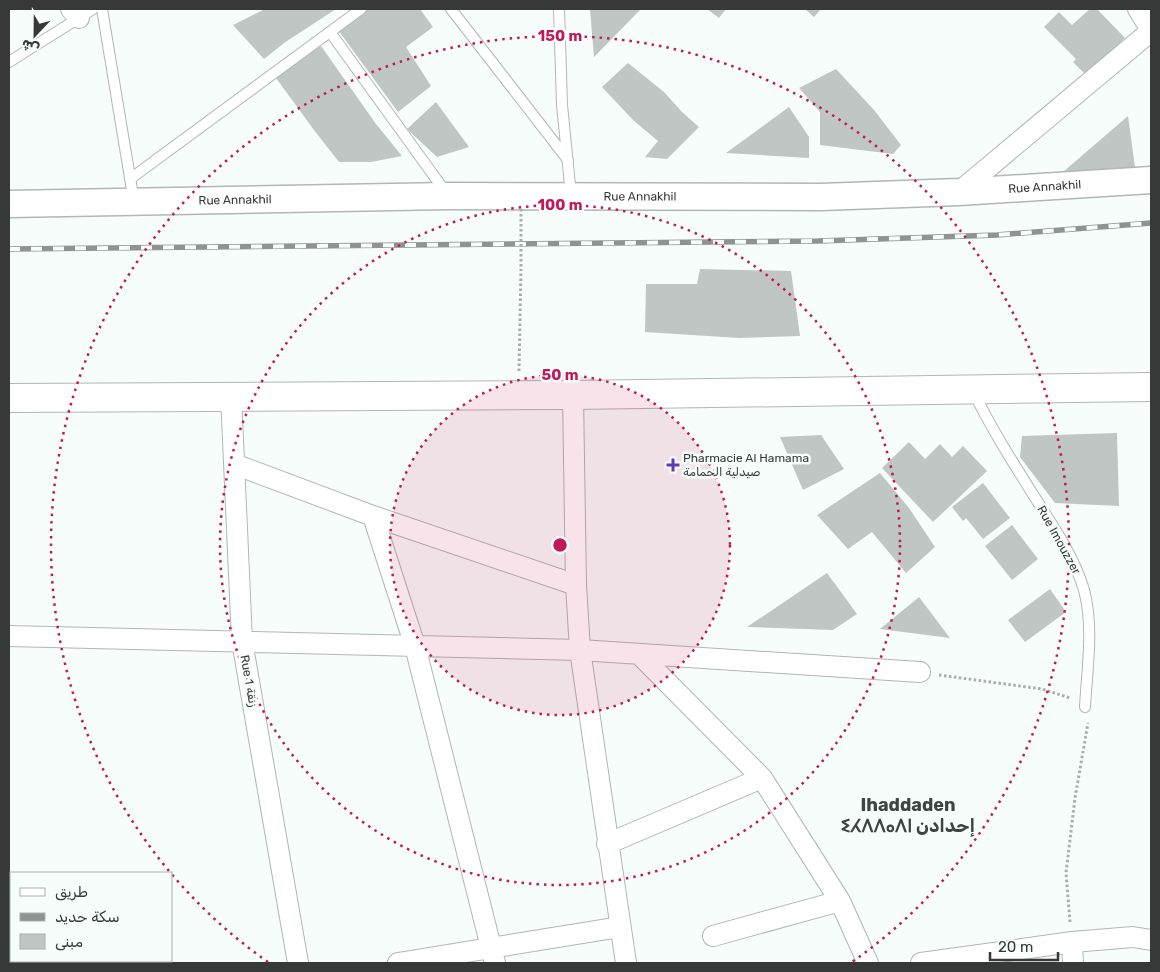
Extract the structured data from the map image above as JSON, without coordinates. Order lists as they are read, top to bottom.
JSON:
{
  "streets": {
    "street": ["Rue Annakhil", "Rue 1 زنقة"],
    "lane": ["Rue Imouzzer"]
  },
  "districts": ["Ihaddaden ⵉⵃⴷⴷⴰⴷⵏ إحدادن"],
  "places": {
    "health": ["Pharmacie Al Hamama صيدلية الحمامة"]
  },
  "legend": ["طريق", "سكة حديد", "مبنى"],
  "scale_bar": "20 m",
  "north": "bottom",
  "rings": ["150 m", "100 m", "50 m"]
}
